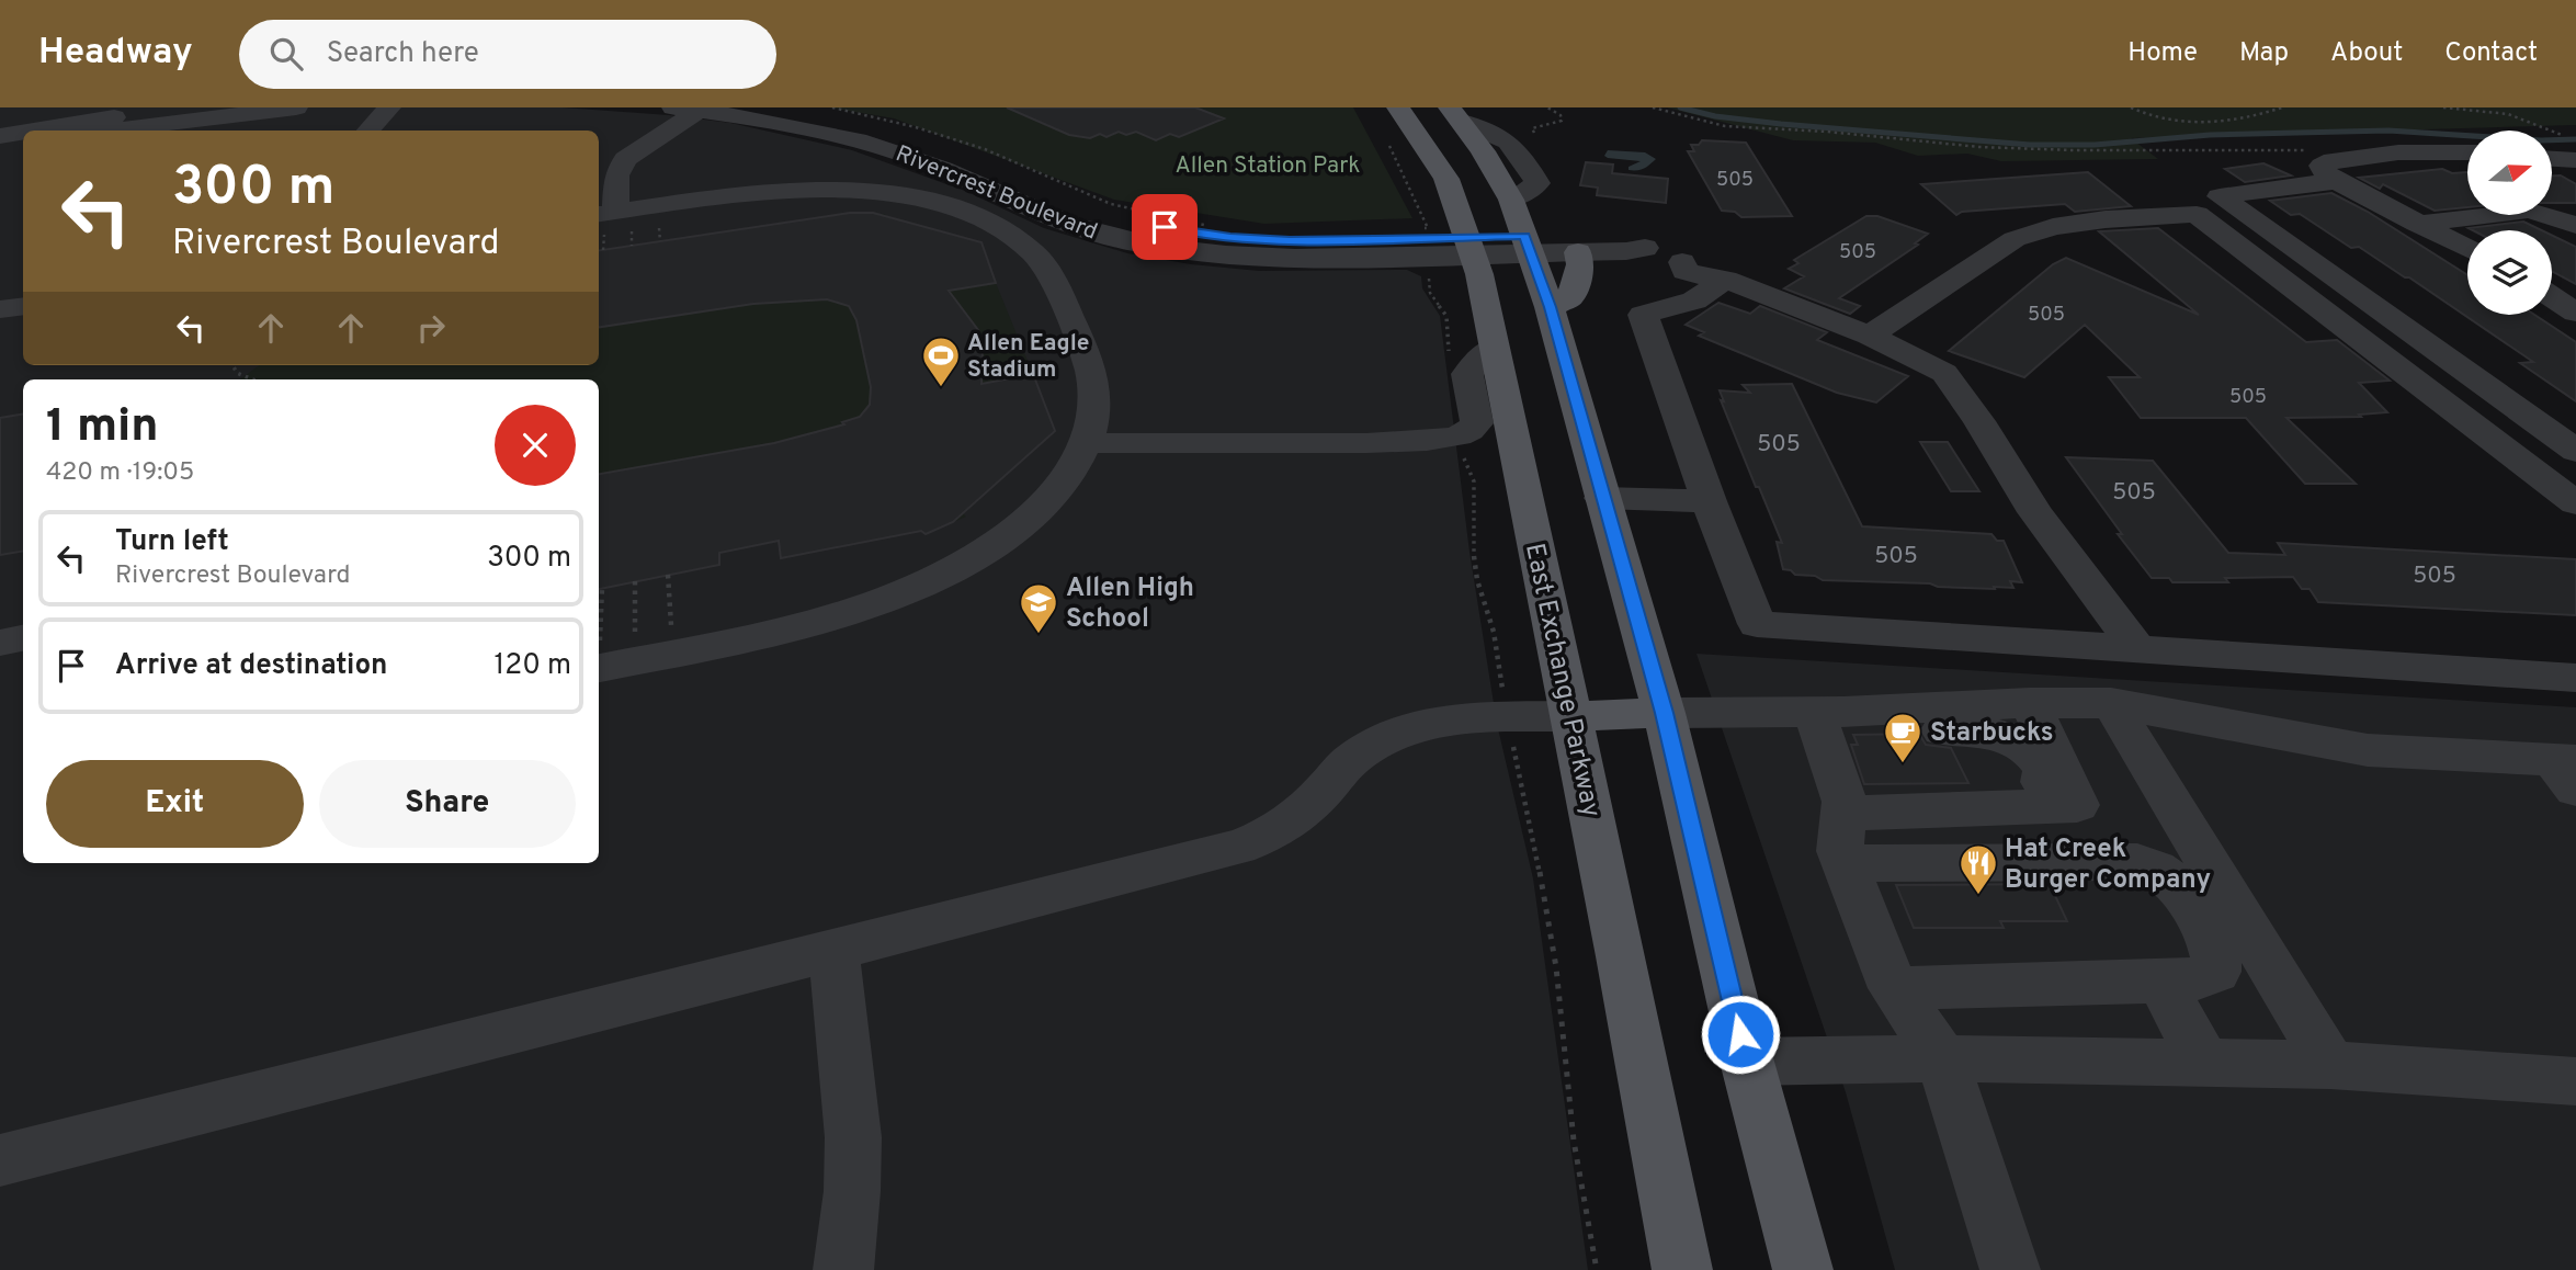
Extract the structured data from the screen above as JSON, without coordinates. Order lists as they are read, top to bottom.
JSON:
{
  "streets": {
    "main road": ["East Exchange Parkway"],
    "street": ["Rivercrest Boulevard"]
  },
  "crossings": [
    ["Rivercrest Boulevard", "East Exchange Parkway"]
  ],
  "parks": ["Allen Station Park"],
  "places": {
    "sports": ["Allen Eagle Stadium"],
    "school or university": ["Allen High School"],
    "cafe": ["Starbucks"],
    "restaurant": ["Hat Creek Burger Company"]
  },
  "house_numbers": [
    "505",
    "505",
    "505",
    "505",
    "505",
    "505",
    "505",
    "505"
  ],
  "north": "right",
  "page": {
    "header": "Headway",
    "search": "Search here",
    "nav": [
      "Home",
      "Map",
      "About",
      "Contact"
    ],
    "turn": ["300 m", "Rivercrest Boulevard"],
    "heading": ["1 min", "420 m · 19:05"],
    "list": [
      {
        "name": "Turn left",
        "note": "Rivercrest Boulevard",
        "value": "300 m"
      },
      {
        "name": "Arrive at destination",
        "value": "120 m"
      }
    ],
    "buttons": ["Exit", "Share"]
  }
}
